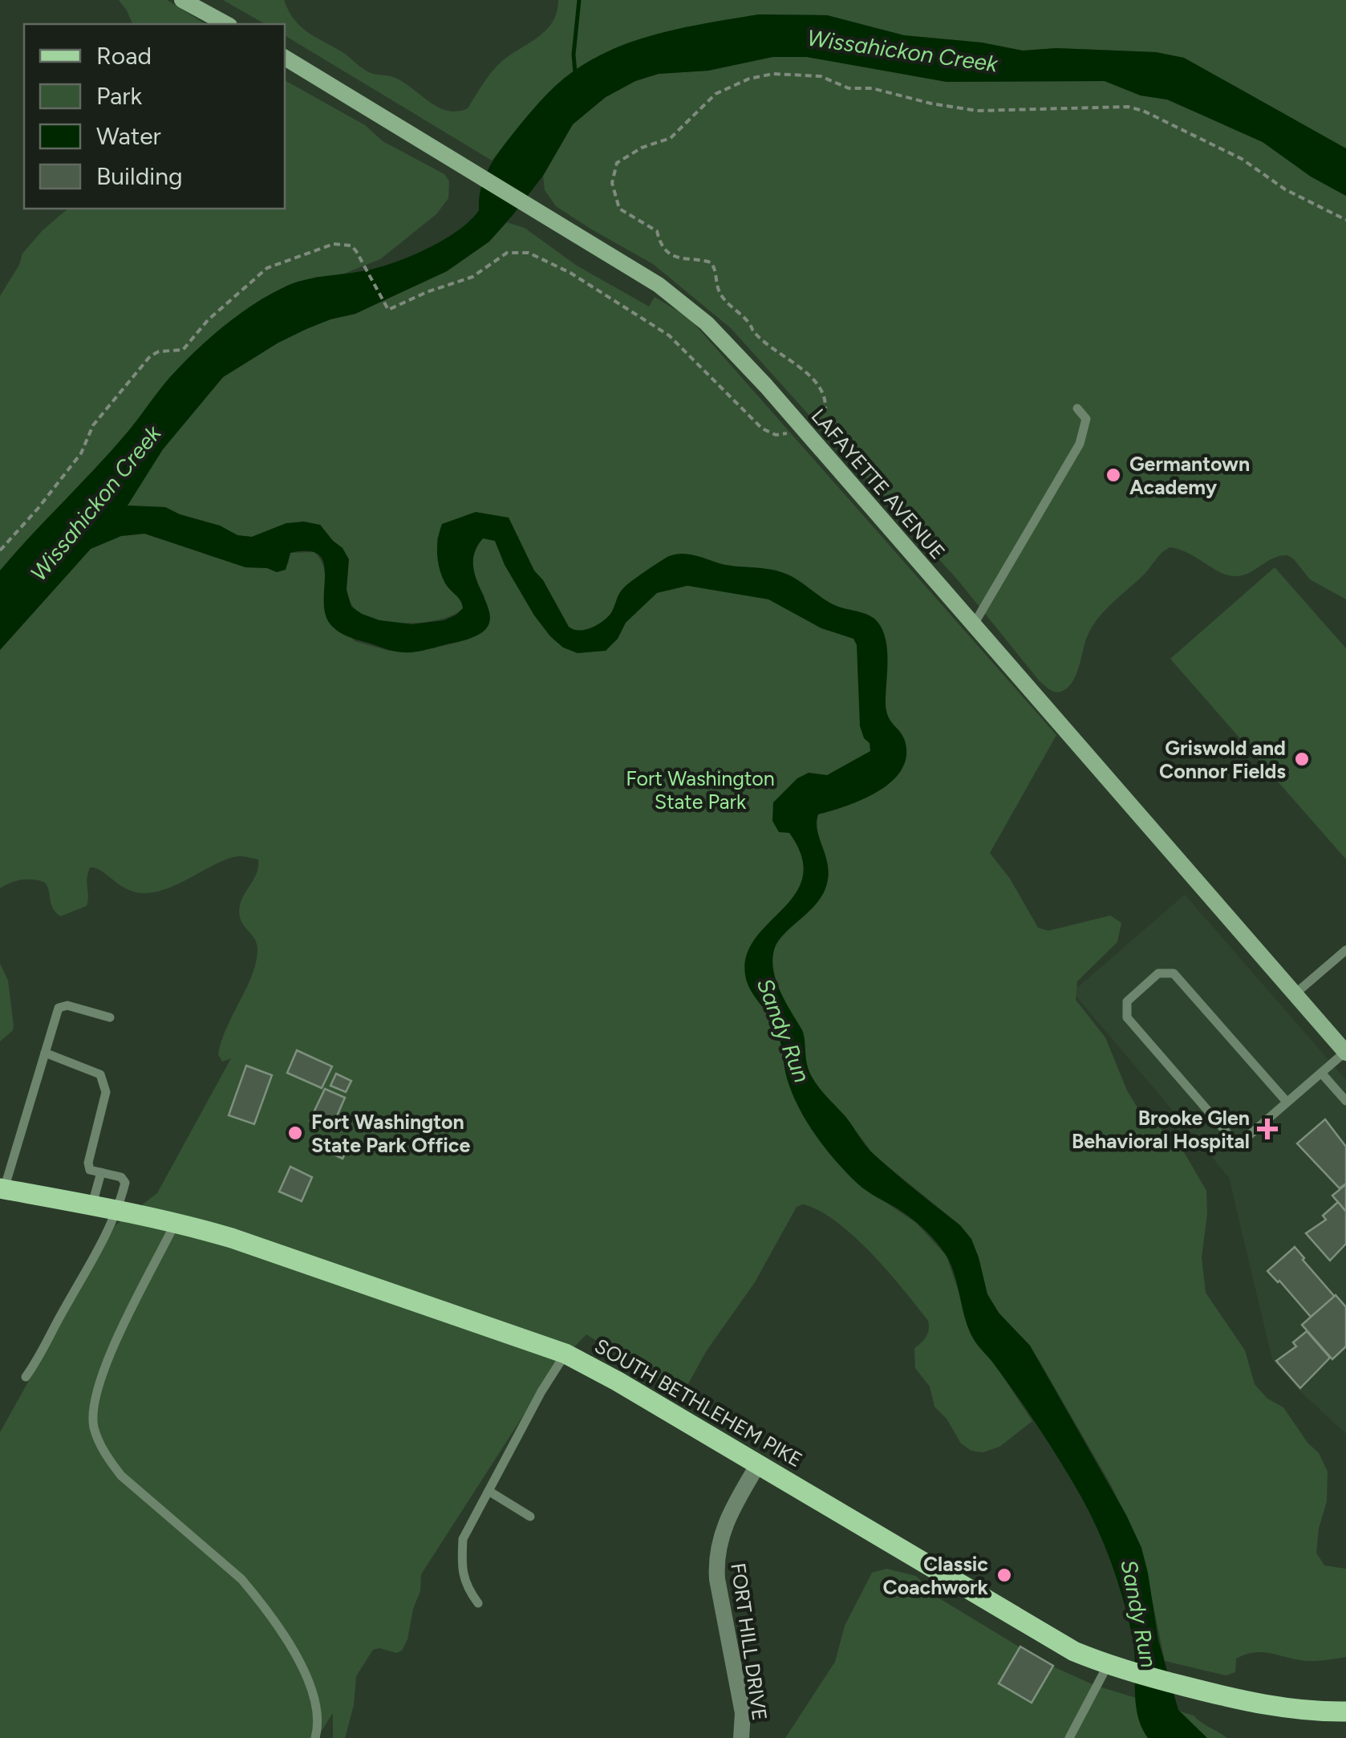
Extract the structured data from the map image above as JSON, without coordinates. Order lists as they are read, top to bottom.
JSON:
{
  "streets": {
    "main road": ["LAFAYETTE AVENUE", "SOUTH BETHLEHEM PIKE"],
    "street": ["FORT HILL DRIVE"]
  },
  "crossings": [
    ["SOUTH BETHLEHEM PIKE", "FORT HILL DRIVE"]
  ],
  "water": ["Wissahickon Creek", "Sandy Run"],
  "parks": ["Fort Washington State Park"],
  "places": {
    "other": [
      "Germantown Academy",
      "Griswold and Connor Fields",
      "Fort Washington State Park Office",
      "Classic Coachwork"
    ],
    "health": ["Brooke Glen Behavioral Hospital"]
  },
  "legend": [
    "Road",
    "Park",
    "Water",
    "Building"
  ]
}
